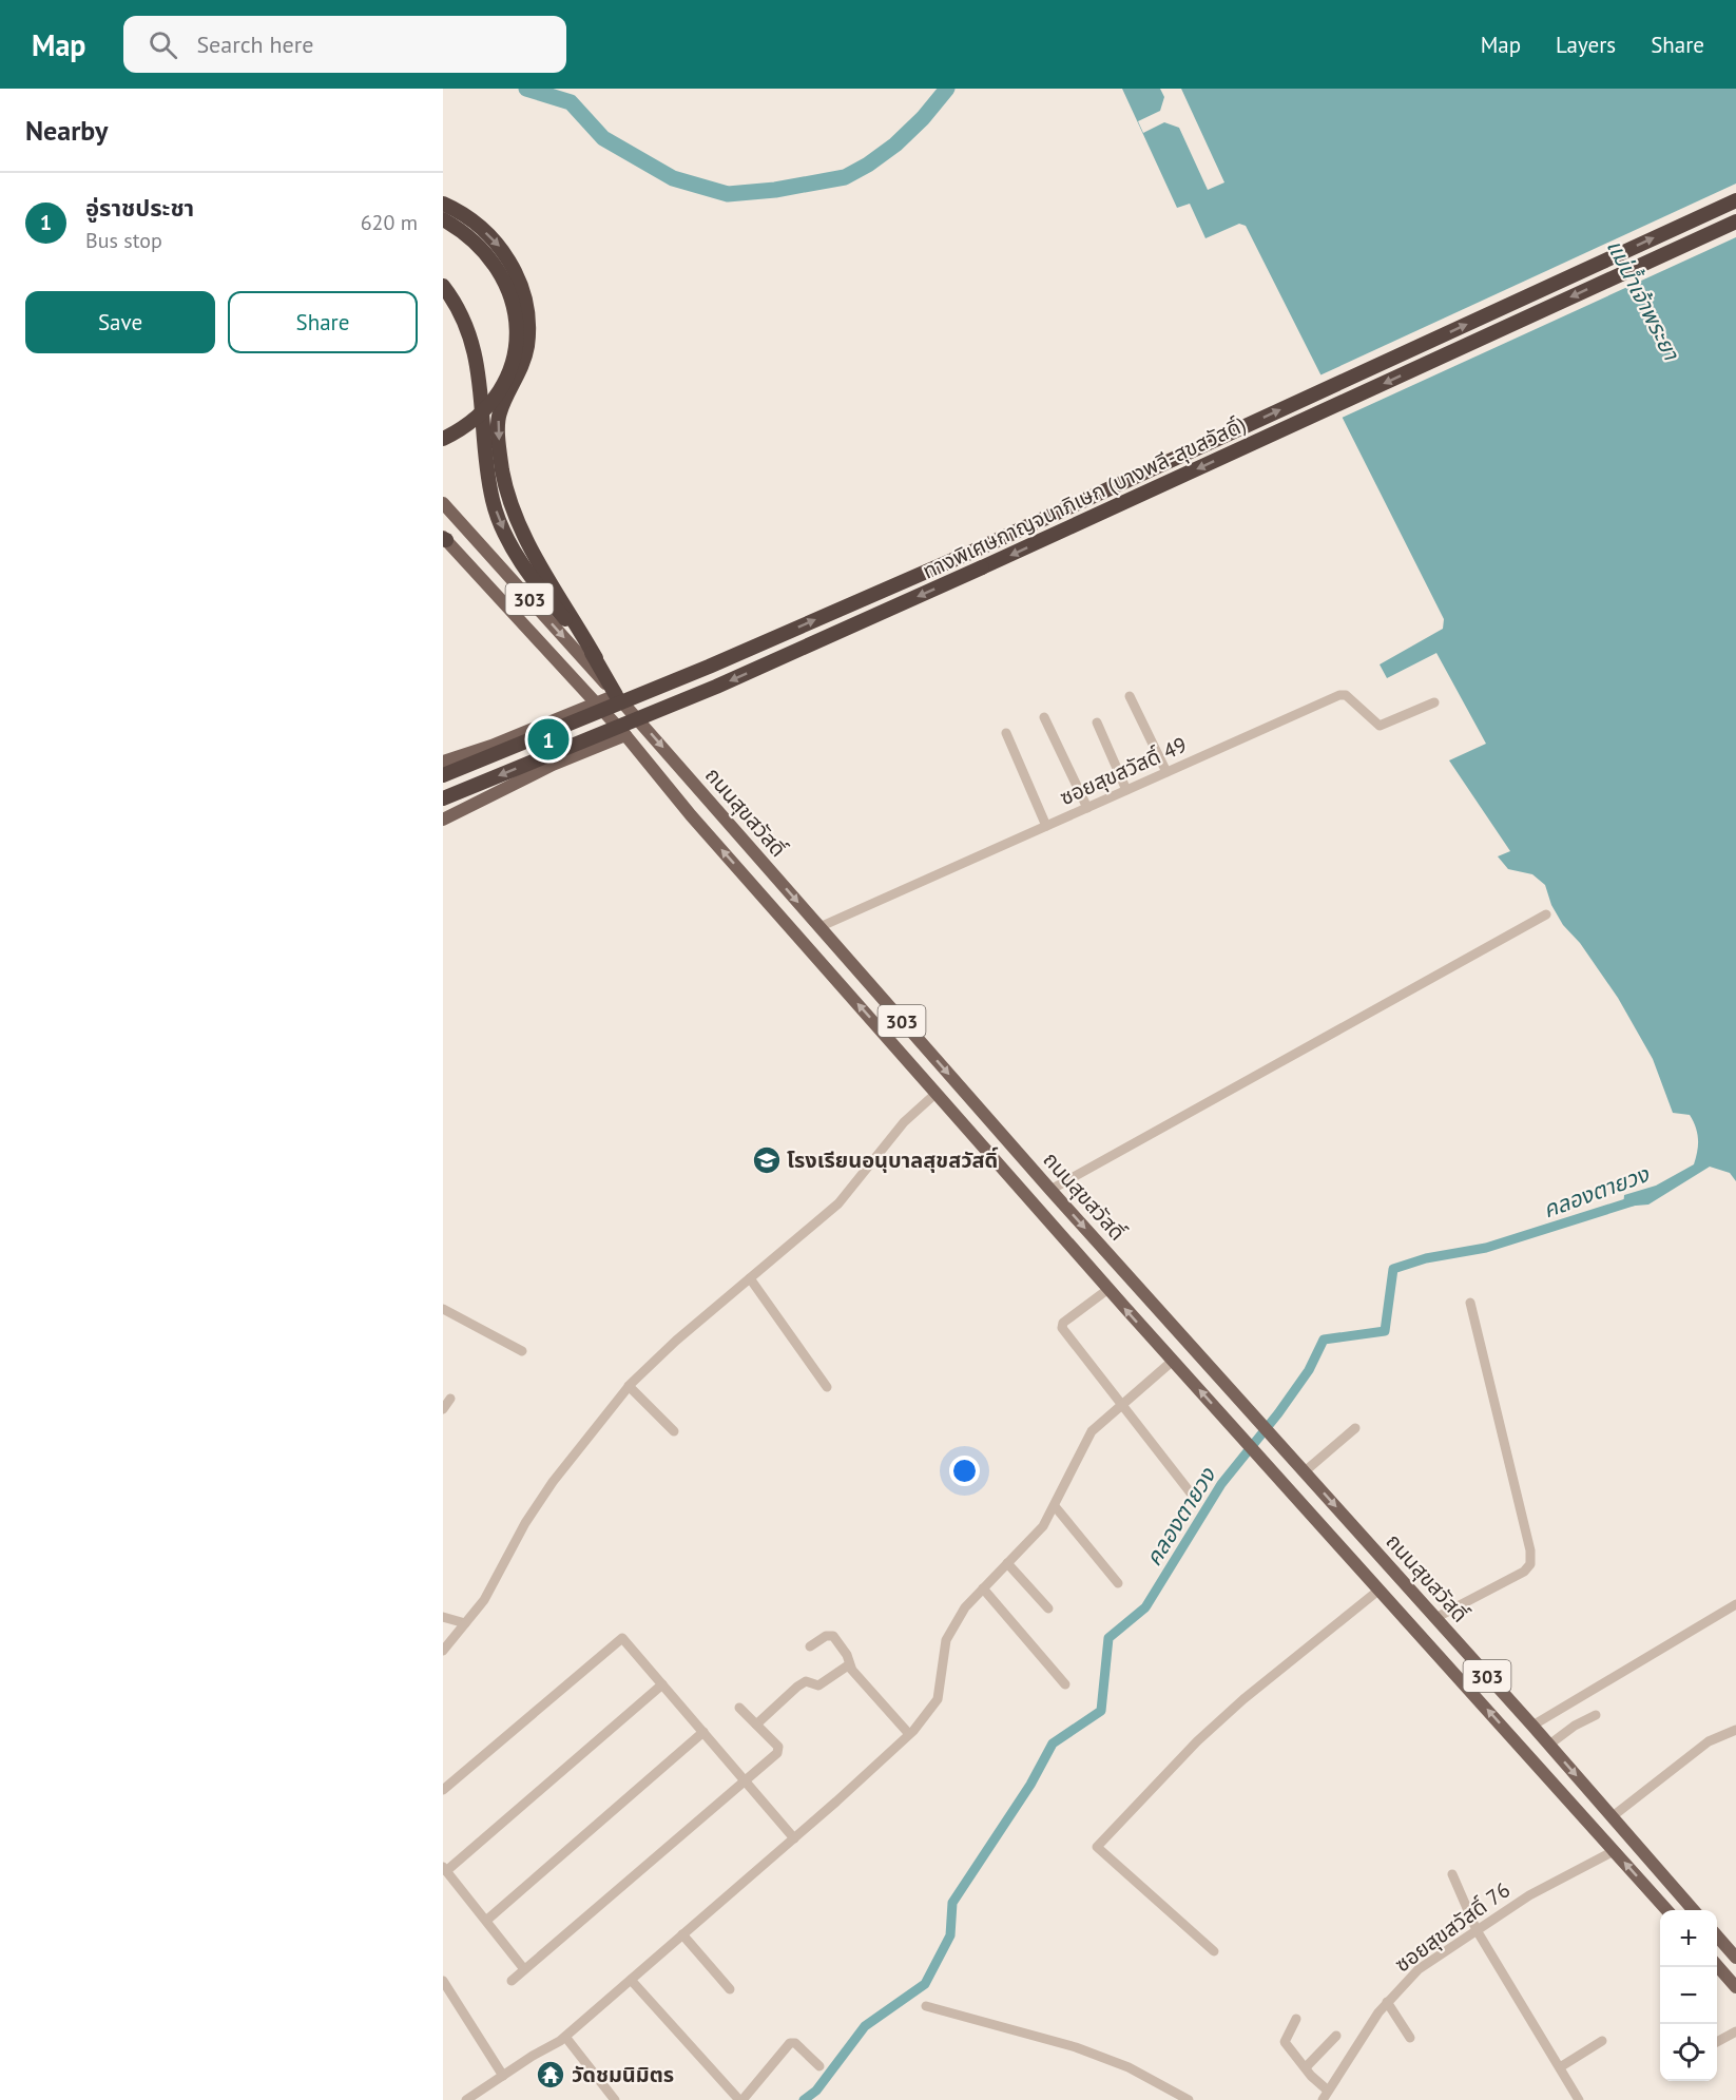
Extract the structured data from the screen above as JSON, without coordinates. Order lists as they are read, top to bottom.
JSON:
{
  "streets": {
    "highway": ["ทางพิเศษกาญจนาภิเษก (บางพลี-สุขสวัสดิ์)"],
    "main road": ["303", "ถนนสุขสวัสดิ์"],
    "street": ["ซอยสุขสวัสดิ์ 49", "ซอยสุขสวัสดิ์ 76"]
  },
  "crossings": [
    ["ซอยสุขสวัสดิ์ 49", "ถนนสุขสวัสดิ์"],
    ["ถนนสุขสวัสดิ์", "ซอยสุขสวัสดิ์ 76"]
  ],
  "water": ["แม่น้ำเจ้าพระยา", "คลองตายวง"],
  "places": {
    "school or university": ["โรงเรียนอนุบาลสุขสวัสดิ์"],
    "temple": ["วัดชมนิมิตร"]
  },
  "page": {
    "header": "Map",
    "search": "Search here",
    "nav": ["Map", "Layers", "Share"],
    "heading": "Nearby",
    "list": [
      {
        "mark": "1",
        "name": "อู่ราชประชา",
        "note": "Bus stop",
        "value": "620 m"
      }
    ],
    "buttons": ["Save", "Share"],
    "pins": "1",
    "map_buttons": ["+", "−"]
  }
}
